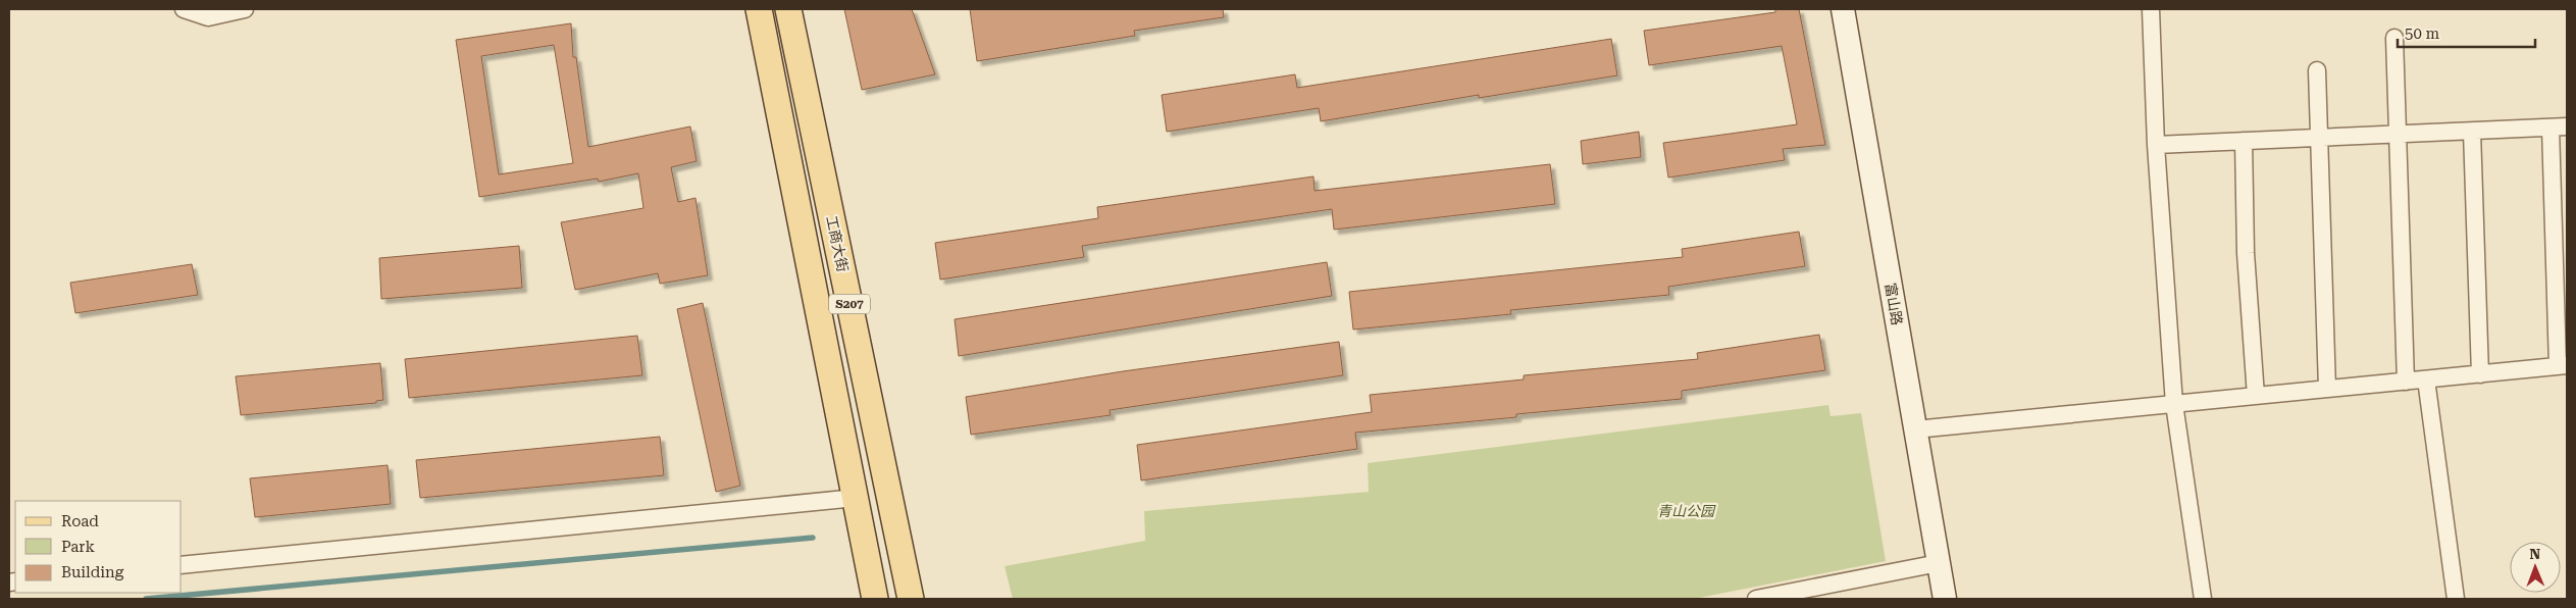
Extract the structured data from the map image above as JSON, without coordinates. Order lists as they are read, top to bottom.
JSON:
{
  "streets": {
    "main road": ["工商大街", "S207"],
    "street": ["富山路"]
  },
  "parks": ["青山公园"],
  "legend": ["Road", "Park", "Building"],
  "scale_bar": "50 m",
  "north": "top"
}
